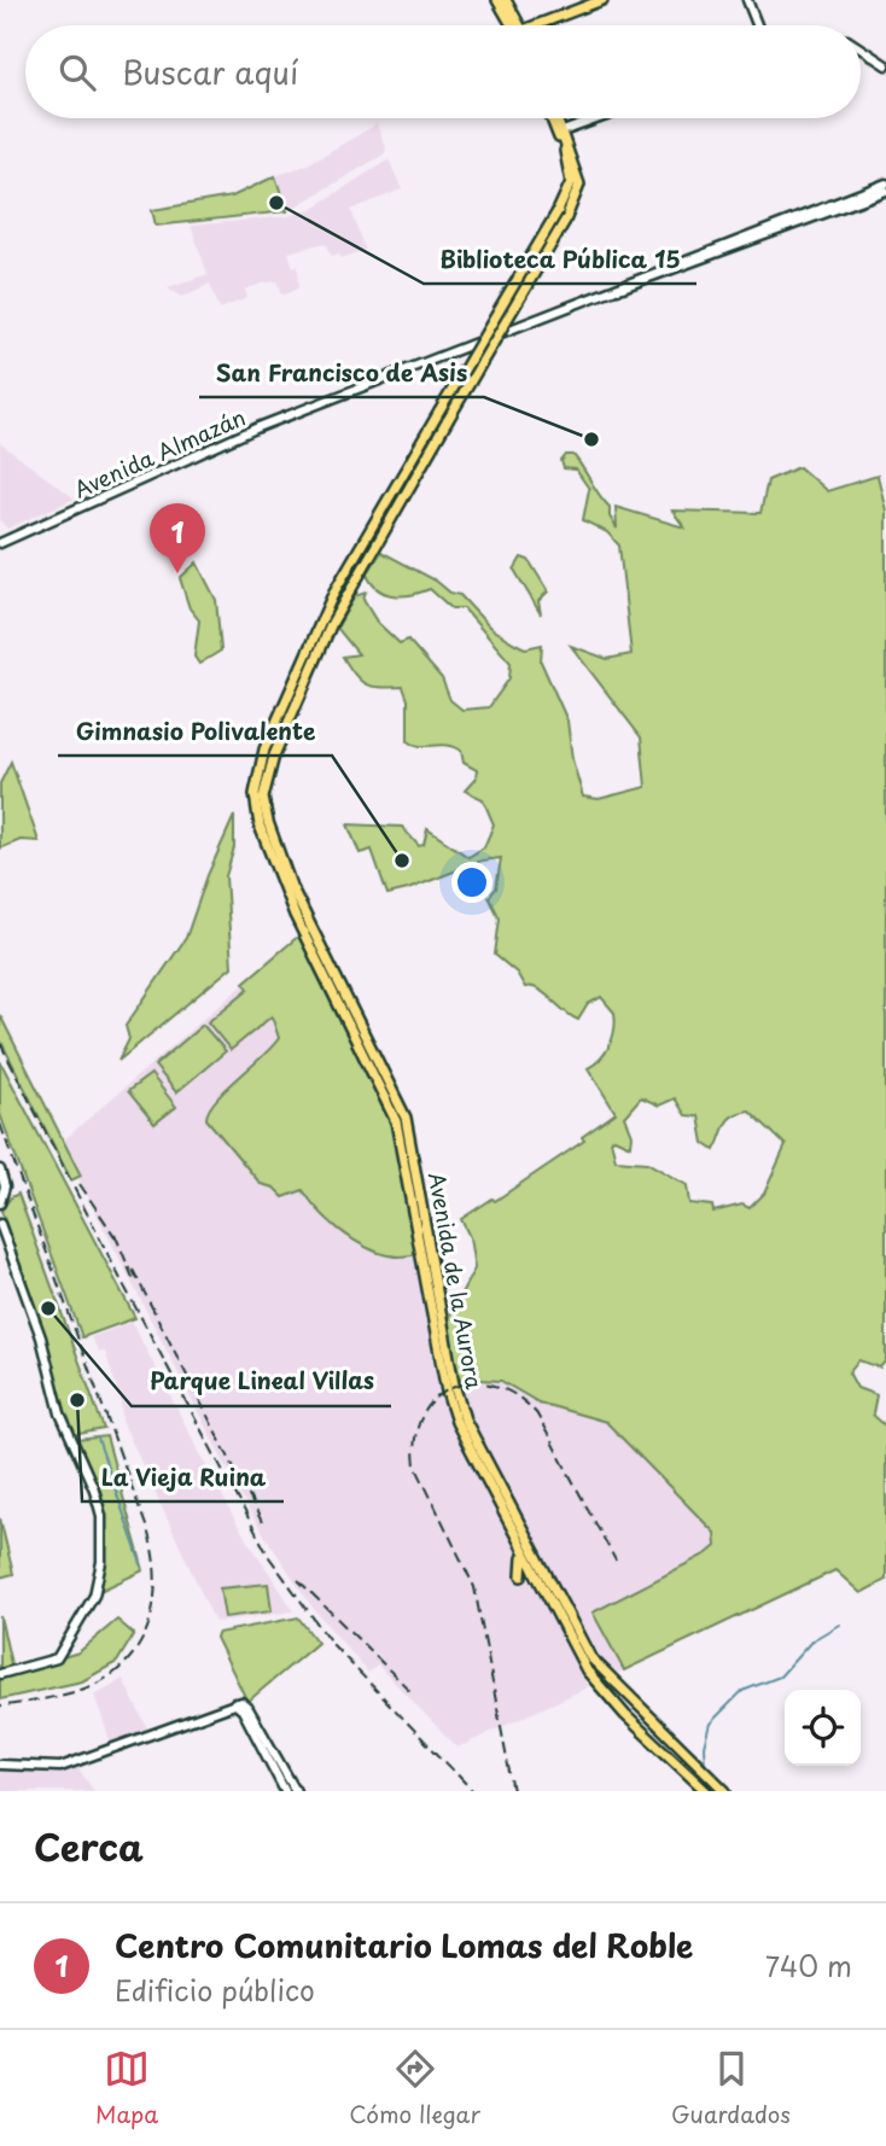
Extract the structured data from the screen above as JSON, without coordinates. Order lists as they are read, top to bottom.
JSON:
{
  "streets": {
    "main road": ["Avenida Almazán", "Avenida de la Aurora"]
  },
  "places": [
    "Biblioteca Pública 15",
    "San Francisco de Asis",
    "Gimnasio Polivalente",
    "Parque Lineal Villas",
    "La Vieja Ruina"
  ],
  "page": {
    "search": "Buscar aquí",
    "pins": "1",
    "heading": "Cerca",
    "list": [
      {
        "mark": "1",
        "name": "Centro Comunitario Lomas del Roble",
        "note": "Edificio público",
        "value": "740 m"
      }
    ],
    "nav": ["Mapa", "Cómo llegar", "Guardados"]
  }
}
